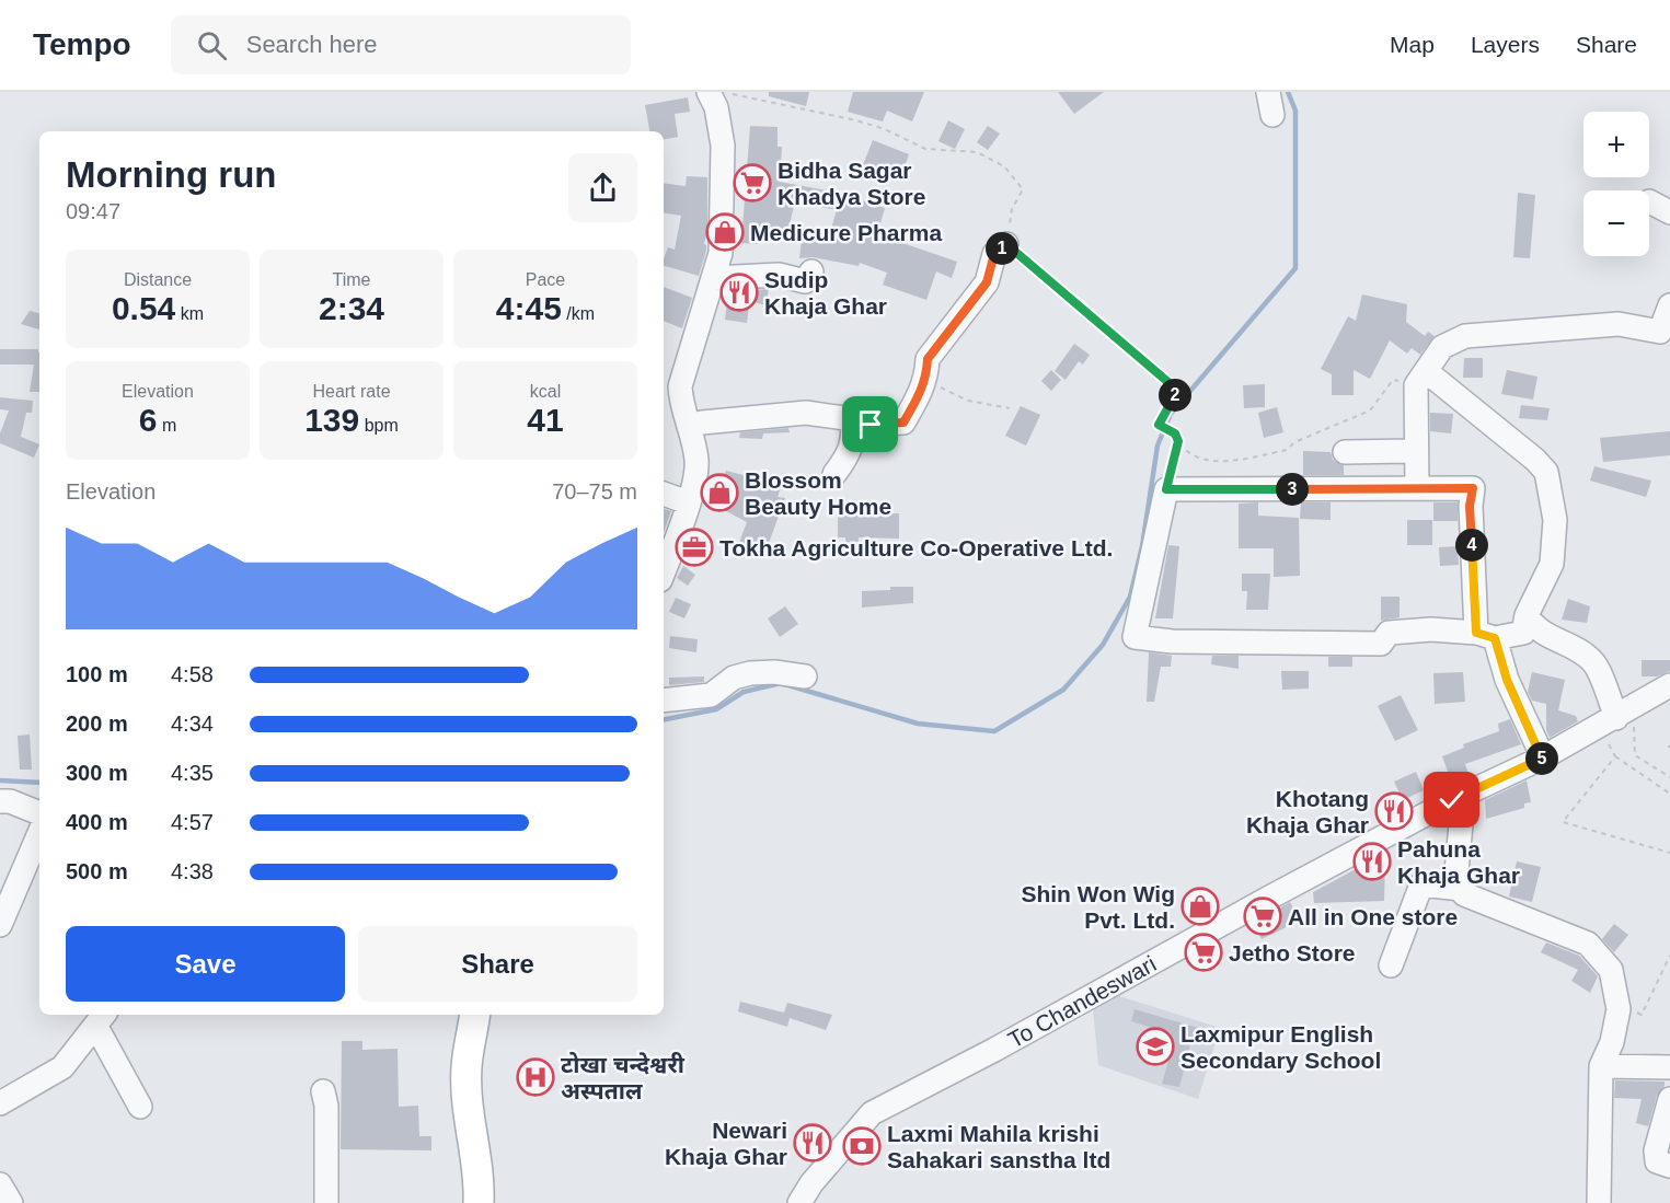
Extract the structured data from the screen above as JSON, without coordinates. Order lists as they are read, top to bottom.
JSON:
{
  "streets": {
    "street": ["To Chandeswari"]
  },
  "places": {
    "supermarket": ["Bidha Sagar Khadya Store", "All in One store", "Jetho Store"],
    "shop": ["Medicure Pharma", "Blossom Beauty Home", "Shin Won Wig Pvt. Ltd."],
    "restaurant": [
      "Sudip Khaja Ghar",
      "Khotang Khaja Ghar",
      "Pahuna Khaja Ghar",
      "Newari Khaja Ghar"
    ],
    "office": ["Tokha Agriculture Co-Operative Ltd."],
    "school or university": ["Laxmipur English Secondary School"],
    "hospital": ["टोखा चन्देश्वरी अस्पताल"],
    "bank": ["Laxmi Mahila krishi Sahakari sanstha ltd"]
  },
  "page": {
    "header": "Tempo",
    "search": "Search here",
    "nav": ["Map", "Layers", "Share"],
    "map_buttons": ["+", "−"],
    "heading": ["Morning run", "09:47"],
    "pins": [
      "1",
      "2",
      "3",
      "4",
      "5"
    ],
    "stats": [
      ["Distance", "0.54 km"],
      ["Time", "2:34"],
      ["Pace", "4:45 /km"],
      ["Elevation", "6 m"],
      ["Heart rate", "139 bpm"],
      ["kcal", "41"]
    ],
    "chart": ["Elevation", "70–75 m"],
    "list": [
      {
        "name": "100 m",
        "note": "4:58"
      },
      {
        "name": "200 m",
        "note": "4:34"
      },
      {
        "name": "300 m",
        "note": "4:35"
      },
      {
        "name": "400 m",
        "note": "4:57"
      },
      {
        "name": "500 m",
        "note": "4:38"
      }
    ],
    "buttons": ["Save", "Share"]
  }
}
